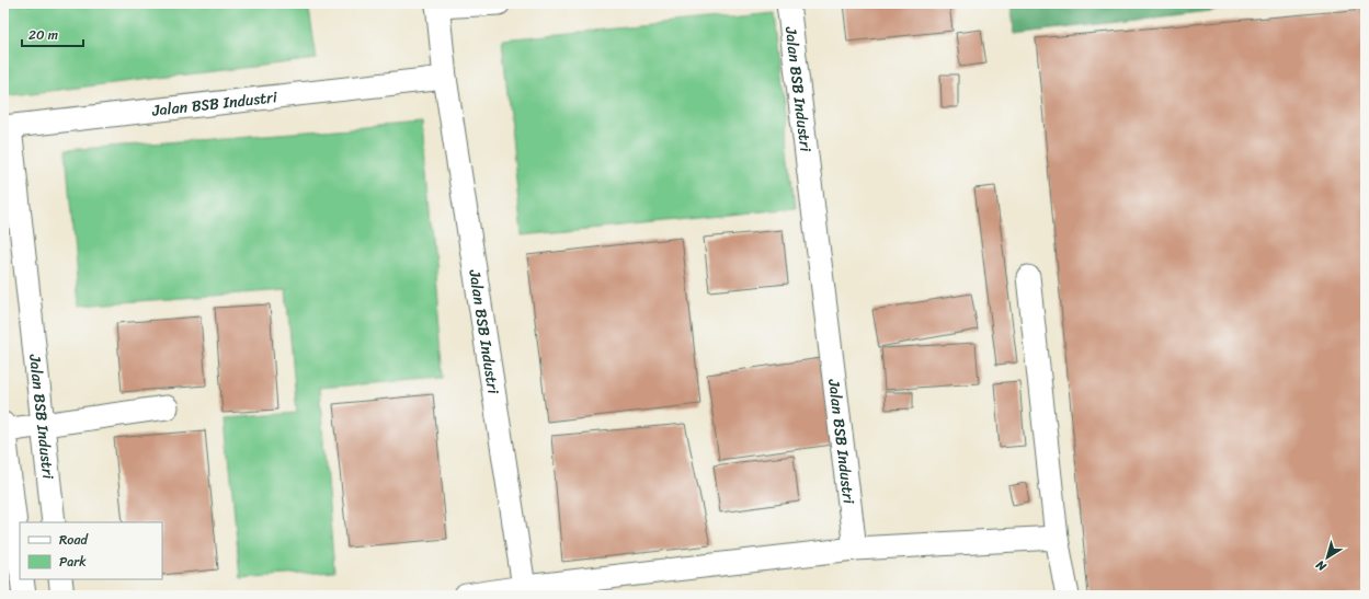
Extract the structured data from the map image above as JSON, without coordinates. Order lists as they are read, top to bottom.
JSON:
{
  "streets": {
    "lane": ["Jalan BSB Industri"]
  },
  "legend": ["Road", "Park"],
  "scale_bar": "20 m",
  "north": "bottom left"
}
